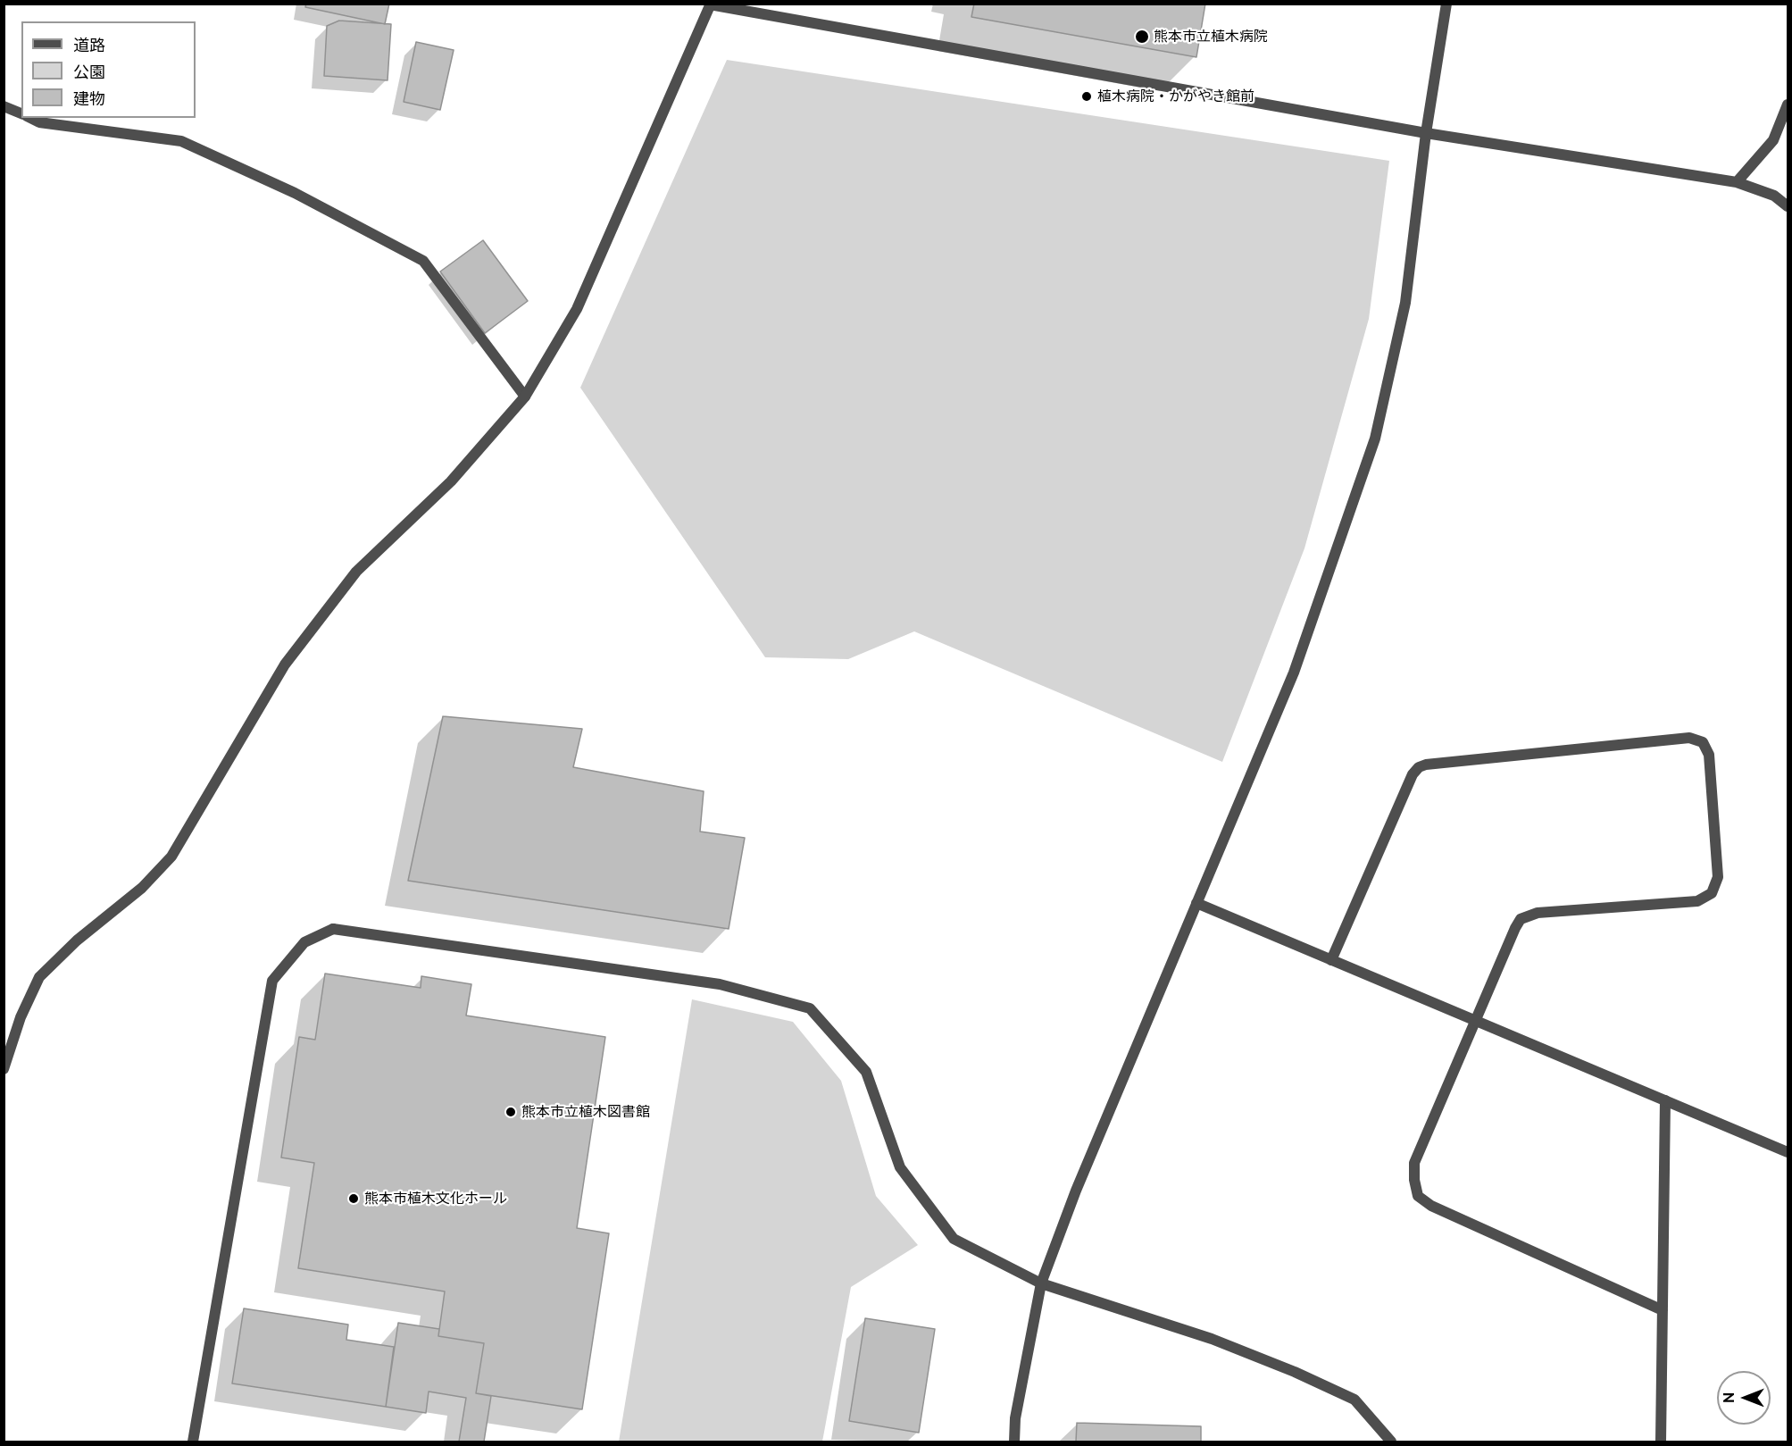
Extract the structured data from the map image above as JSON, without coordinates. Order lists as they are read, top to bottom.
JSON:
{
  "places": [
    "熊本市立植木病院",
    "植木病院・かがやき館前",
    "熊本市立植木図書館",
    "熊本市植木文化ホール"
  ],
  "legend": ["道路", "公園", "建物"],
  "north": "left"
}
